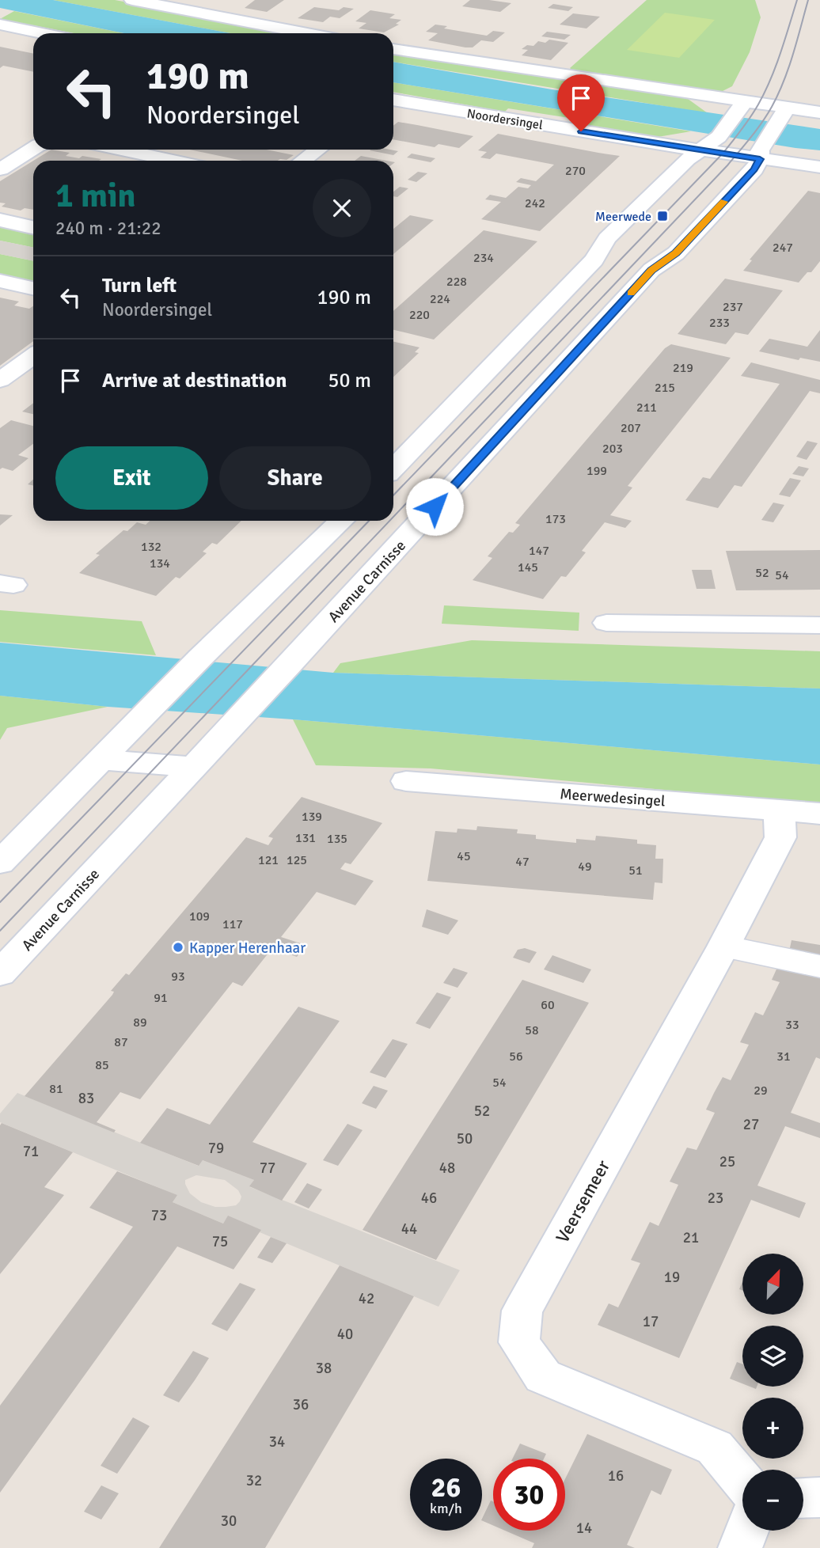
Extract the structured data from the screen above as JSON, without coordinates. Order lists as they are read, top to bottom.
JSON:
{
  "streets": {
    "street": [
      "Noordersingel",
      "Avenue Carnisse",
      "Meerwedesingel",
      "Veersemeer"
    ]
  },
  "crossings": [
    ["Noordersingel", "Avenue Carnisse"],
    ["Meerwedesingel", "Veersemeer"]
  ],
  "places": {
    "transit": ["Meerwede"],
    "other": ["Kapper Herenhaar"]
  },
  "house_numbers": [
    "270",
    "242",
    "247",
    "234",
    "228",
    "224",
    "237",
    "220",
    "233",
    "219",
    "215",
    "211",
    "207",
    "203",
    "199",
    "173",
    "132",
    "147",
    "134",
    "145",
    "52",
    "54",
    "139",
    "131",
    "135",
    "45",
    "121",
    "125",
    "47",
    "49",
    "51",
    "109",
    "117",
    "93",
    "91",
    "60",
    "89",
    "33",
    "58",
    "87",
    "56",
    "31",
    "85",
    "54",
    "81",
    "29",
    "83",
    "52",
    "27",
    "50",
    "79",
    "71",
    "25",
    "77",
    "48",
    "46",
    "23",
    "73",
    "44",
    "21",
    "75",
    "19",
    "42",
    "17",
    "40",
    "38",
    "36",
    "34",
    "16",
    "32",
    "30",
    "14"
  ],
  "north": "top right",
  "page": {
    "turn": ["190 m", "Noordersingel"],
    "heading": ["1 min", "240 m · 21:22"],
    "list": [
      {
        "name": "Turn left",
        "note": "Noordersingel",
        "value": "190 m"
      },
      {
        "name": "Arrive at destination",
        "value": "50 m"
      }
    ],
    "buttons": ["Exit", "Share"],
    "map_buttons": ["+", "−"],
    "speed": "26 km/h",
    "limit": "30"
  }
}
